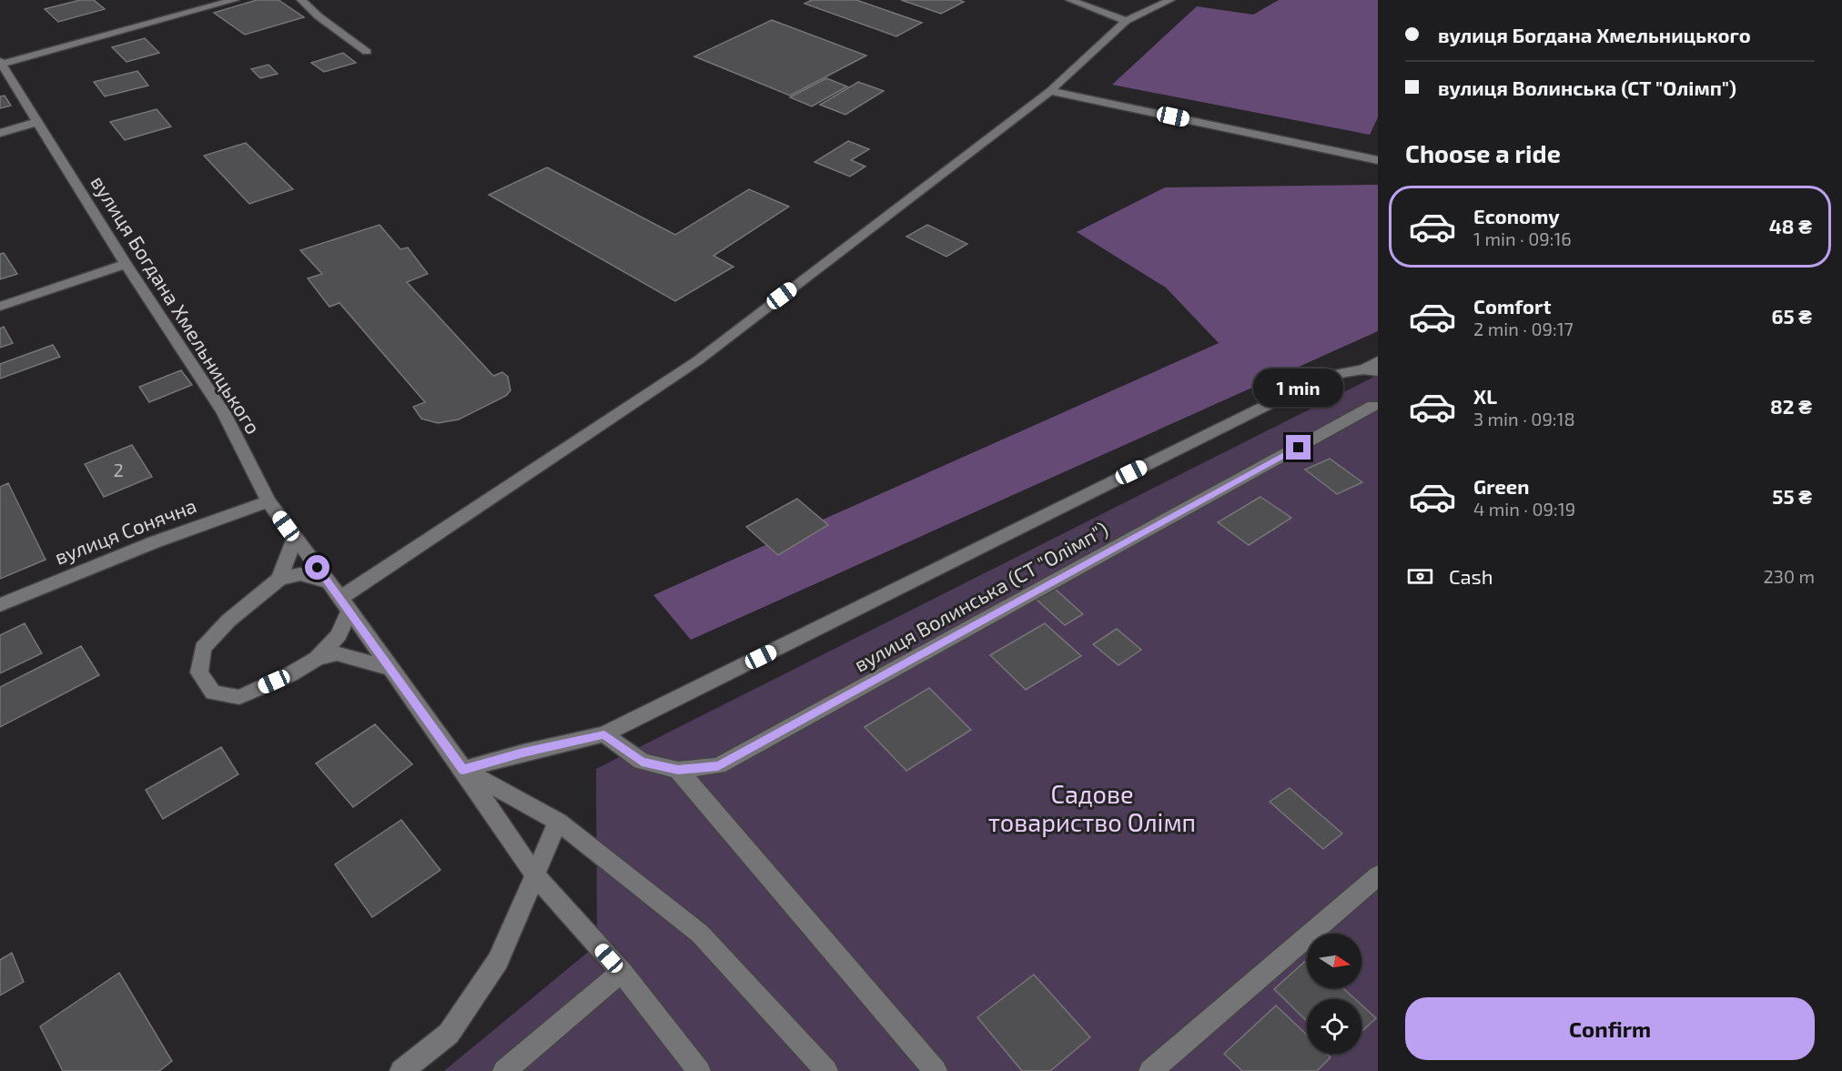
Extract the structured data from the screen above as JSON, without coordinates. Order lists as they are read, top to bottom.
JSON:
{
  "streets": {
    "street": ["вулиця Богдана Хмельницького", "вулиця Сонячна", "вулиця Волинська (СТ \"Олімп\")"]
  },
  "crossings": [
    ["вулиця Богдана Хмельницького", "вулиця Сонячна"]
  ],
  "parks": ["Садове товариство Олімп"],
  "house_numbers": ["2"],
  "north": "right",
  "page": {
    "banner": ["вулиця Богдана Хмельницького", "вулиця Волинська (СТ \"Олімп\")"],
    "heading": "Choose a ride",
    "list": [
      {
        "name": "Economy",
        "note": "1 min · 09:16",
        "value": "48 ₴"
      },
      {
        "name": "Comfort",
        "note": "2 min · 09:17",
        "value": "65 ₴"
      },
      {
        "name": "XL",
        "note": "3 min · 09:18",
        "value": "82 ₴"
      },
      {
        "name": "Green",
        "note": "4 min · 09:19",
        "value": "55 ₴"
      }
    ],
    "bubble": "1 min",
    "pay": ["Cash", "230 m"],
    "buttons": "Confirm"
  }
}
